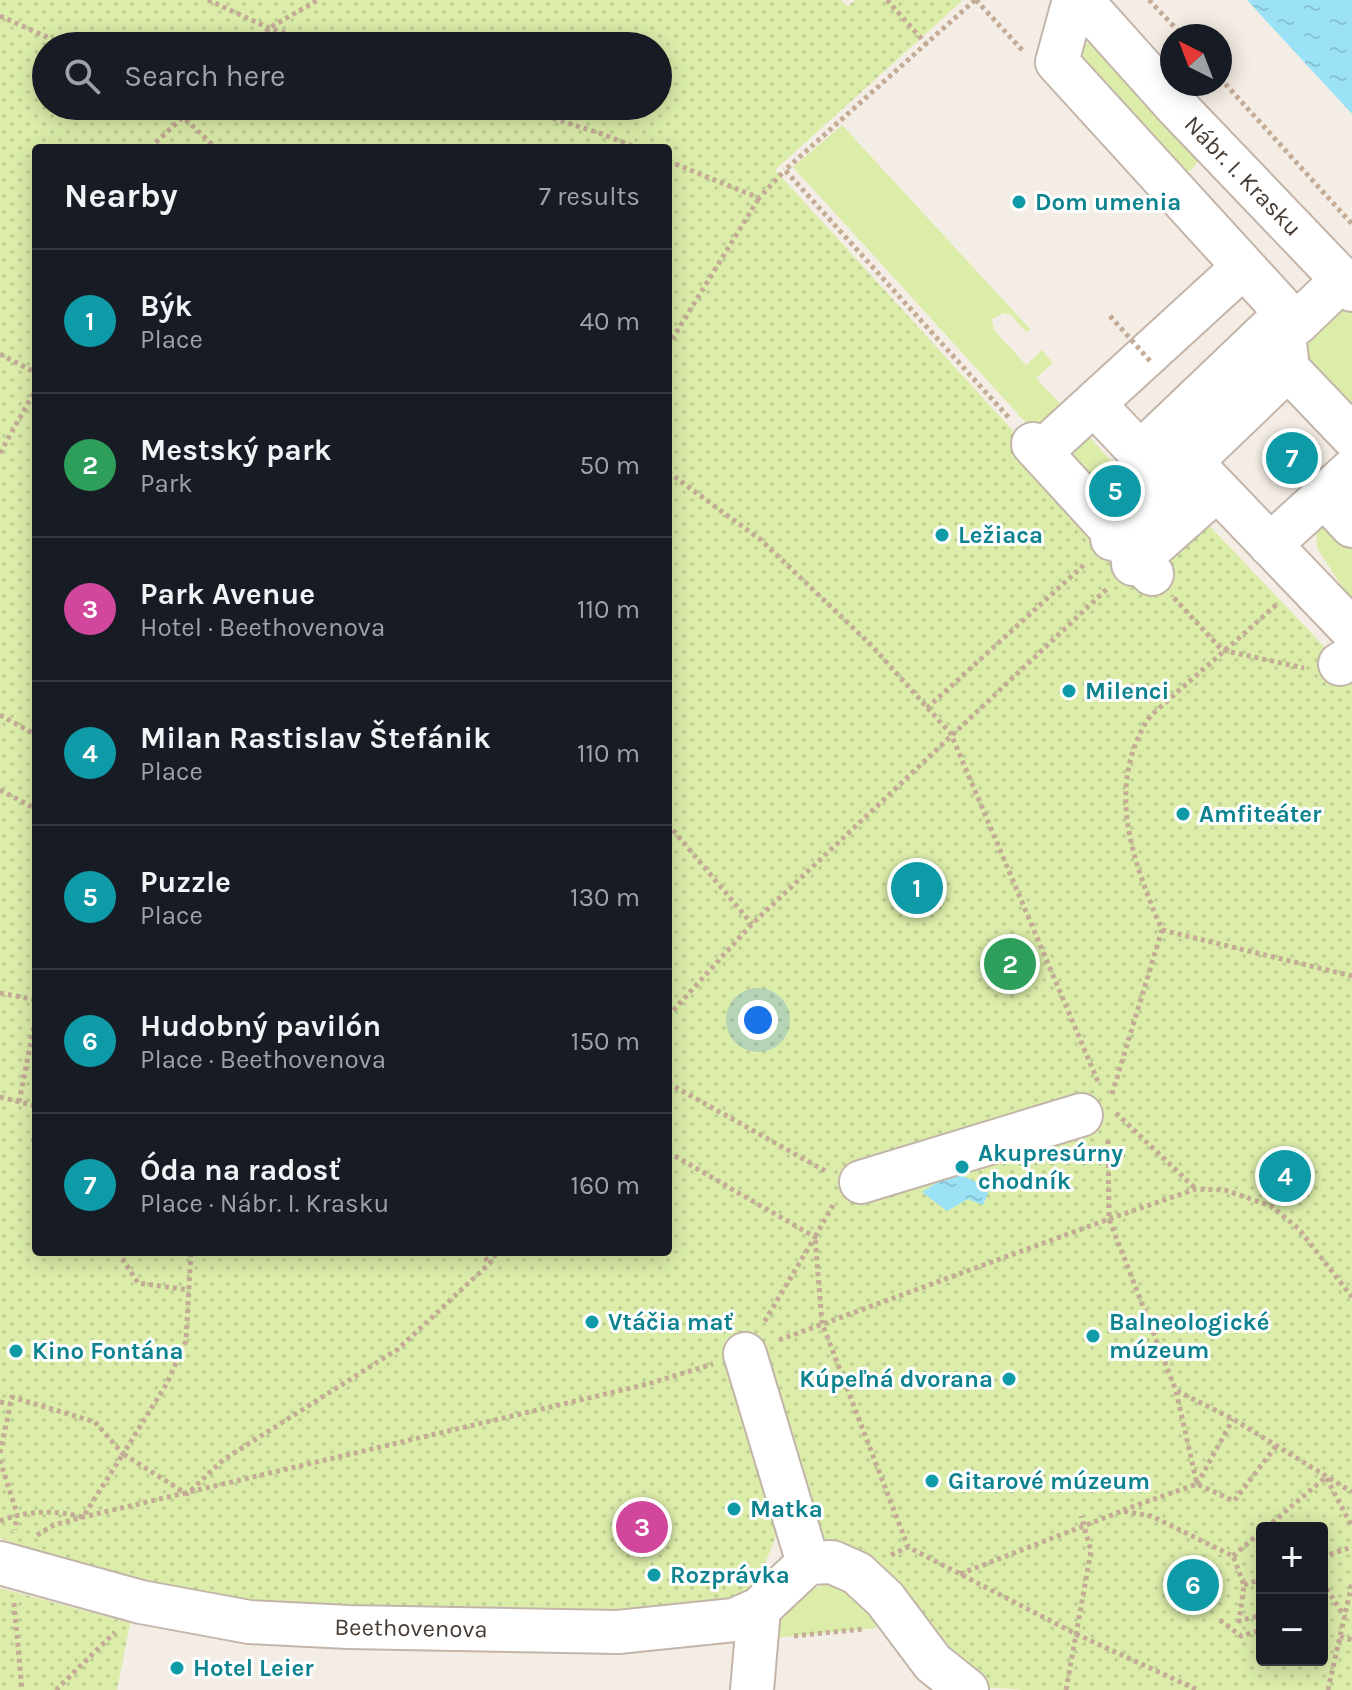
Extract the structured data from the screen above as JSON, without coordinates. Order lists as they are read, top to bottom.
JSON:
{
  "streets": {
    "street": ["Nábr. I. Krasku", "Beethovenova"]
  },
  "places": [
    "Dom umenia",
    "Ležiaca",
    "Milenci",
    "Amfiteáter",
    "Akupresúrny chodník",
    "Vtáčia mať",
    "Balneologické múzeum",
    "Kino Fontána",
    "Kúpeľná dvorana",
    "Gitarové múzeum",
    "Matka",
    "Rozprávka",
    "Hotel Leier"
  ],
  "north": "top left",
  "page": {
    "search": "Search here",
    "heading": ["Nearby", "7 results"],
    "list": [
      {
        "mark": "1",
        "name": "Býk",
        "note": "Place",
        "value": "40 m"
      },
      {
        "mark": "2",
        "name": "Mestský park",
        "note": "Park",
        "value": "50 m"
      },
      {
        "mark": "3",
        "name": "Park Avenue",
        "note": "Hotel · Beethovenova",
        "value": "110 m"
      },
      {
        "mark": "4",
        "name": "Milan Rastislav Štefánik",
        "note": "Place",
        "value": "110 m"
      },
      {
        "mark": "5",
        "name": "Puzzle",
        "note": "Place",
        "value": "130 m"
      },
      {
        "mark": "6",
        "name": "Hudobný pavilón",
        "note": "Place · Beethovenova",
        "value": "150 m"
      },
      {
        "mark": "7",
        "name": "Óda na radosť",
        "note": "Place · Nábr. I. Krasku",
        "value": "160 m"
      }
    ],
    "pins": [
      "7",
      "5",
      "1",
      "2",
      "4",
      "3",
      "6"
    ],
    "map_buttons": ["+", "−"]
  }
}
